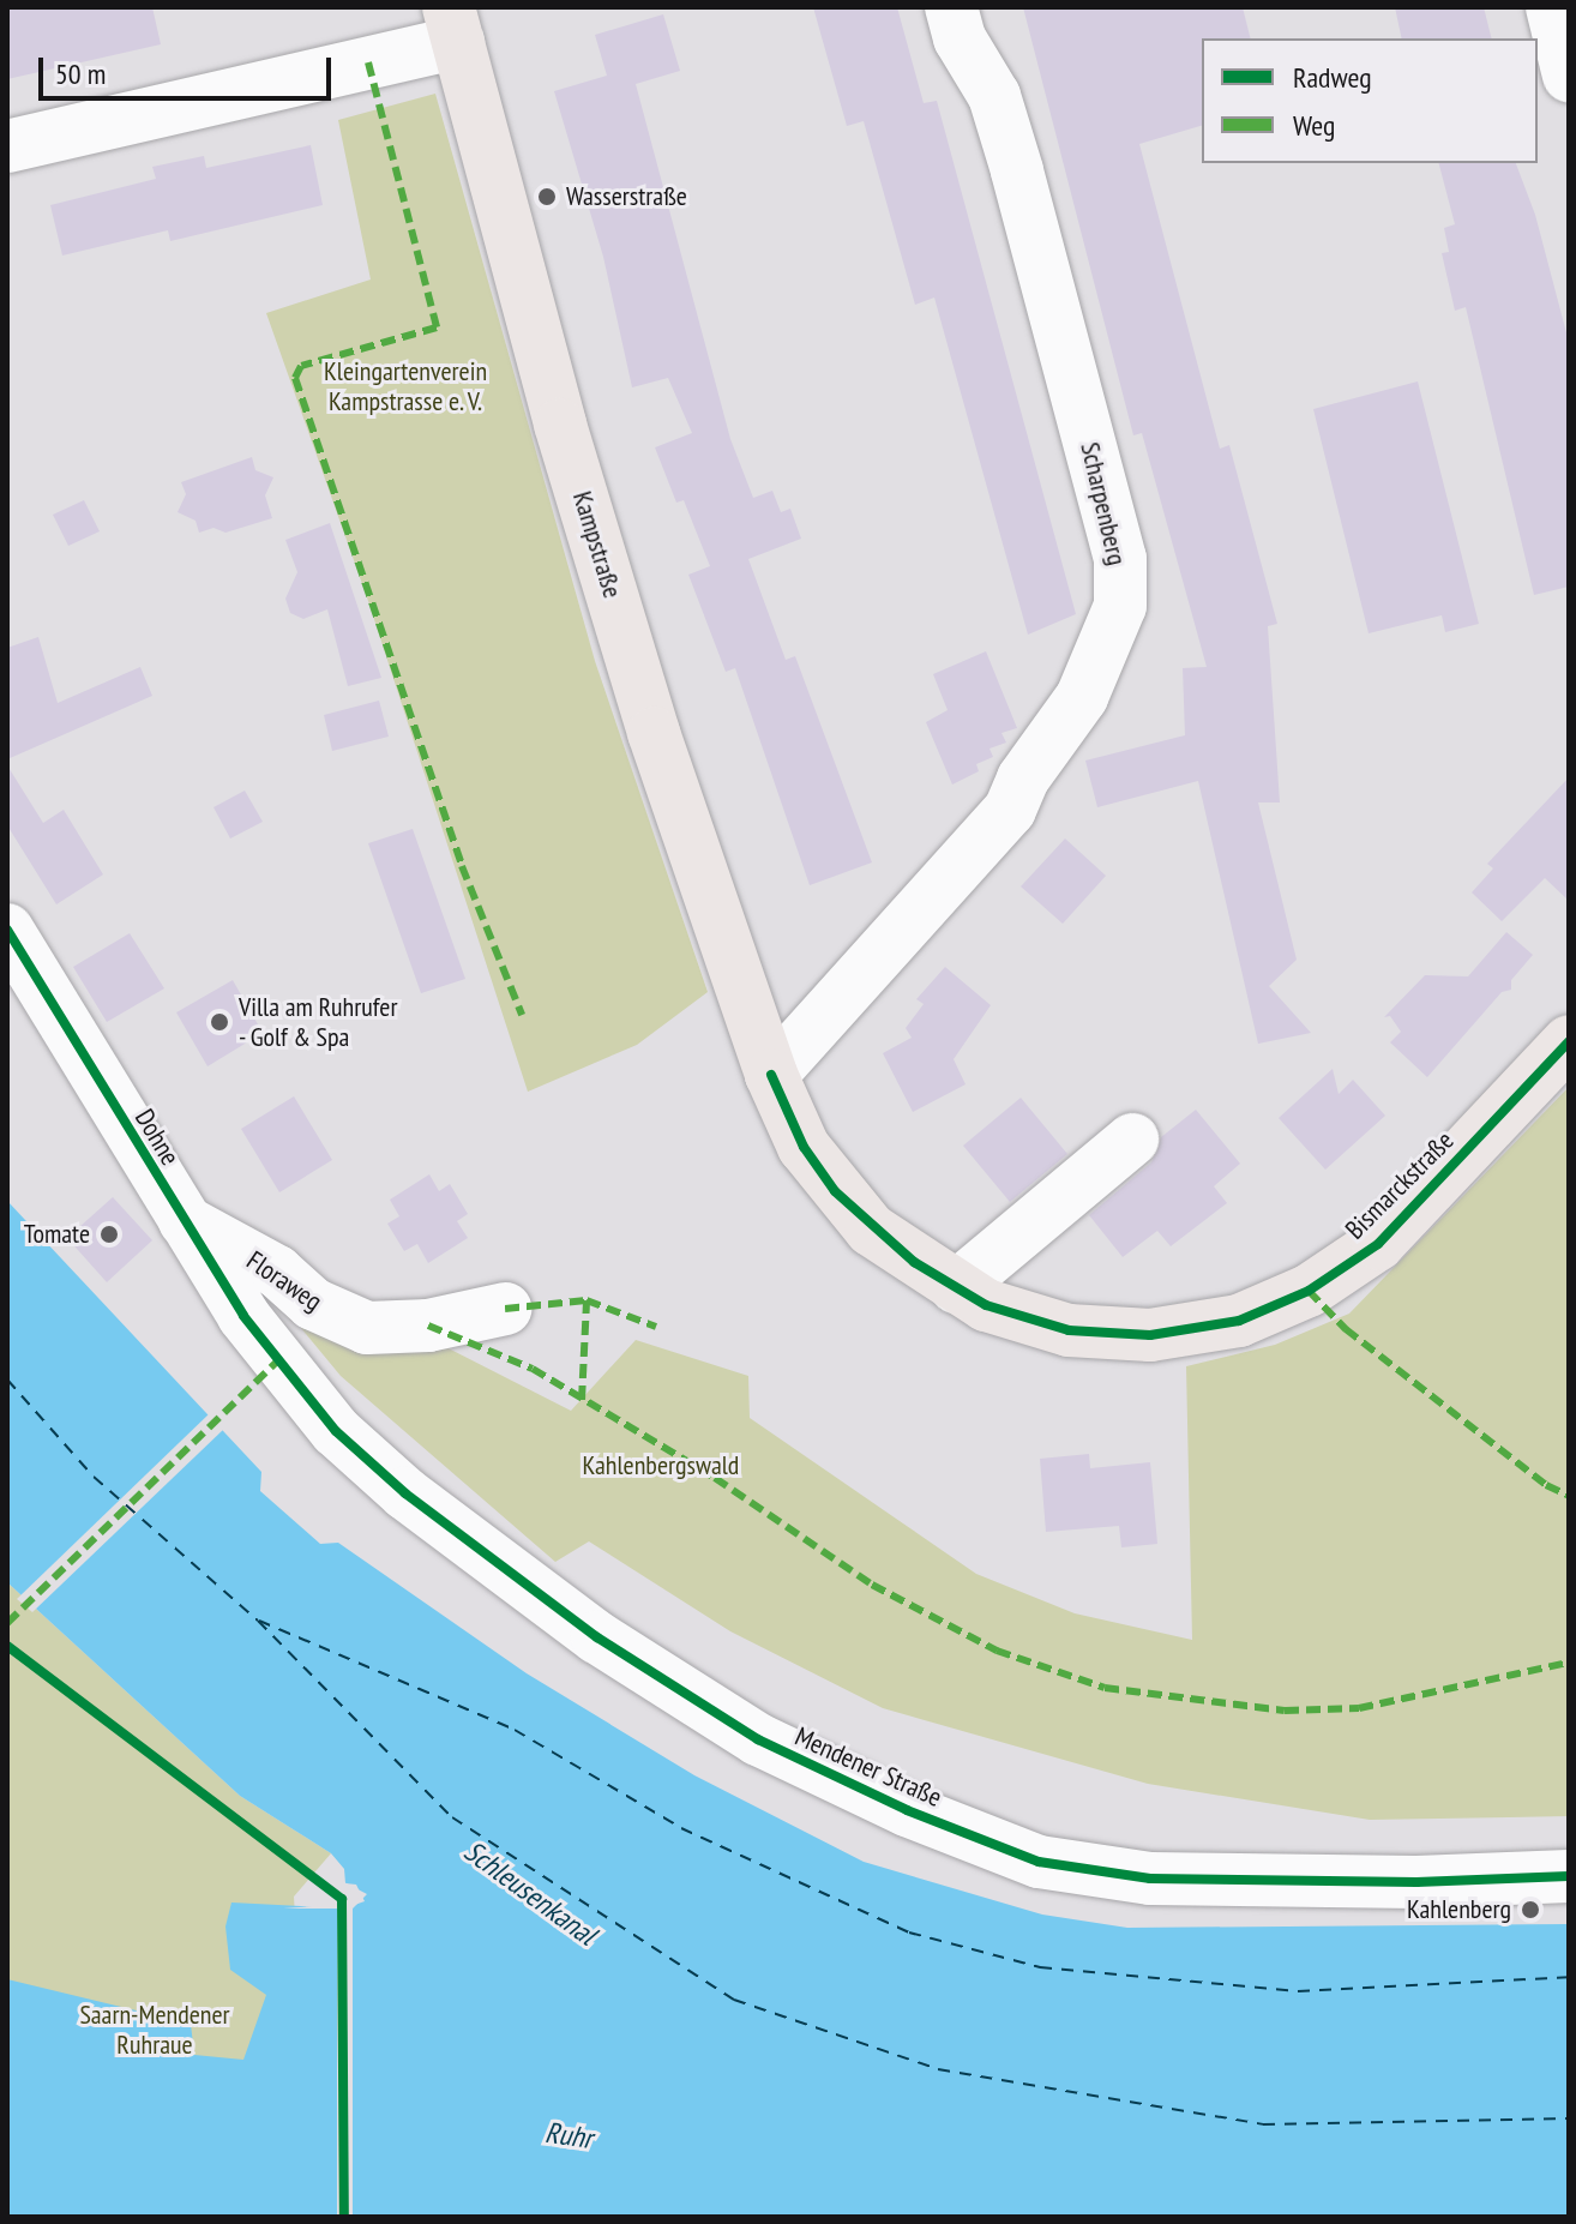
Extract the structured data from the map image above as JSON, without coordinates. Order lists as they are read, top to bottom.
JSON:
{
  "streets": {
    "main road": ["Kampstraße", "Bismarckstraße"],
    "street": [
      "Scharpenberg",
      "Dohne",
      "Floraweg",
      "Mendener Straße"
    ]
  },
  "crossings": [
    ["Scharpenberg", "Kampstraße"],
    ["Scharpenberg", "Bismarckstraße"],
    ["Kampstraße", "Bismarckstraße"],
    ["Dohne", "Floraweg"],
    ["Dohne", "Mendener Straße"]
  ],
  "water": ["Schleusenkanal", "Ruhr"],
  "parks": ["Kleingartenverein Kampstrasse e. V.", "Kahlenbergswald", "Saarn-Mendener Ruhraue"],
  "places": [
    "Wasserstraße",
    "Villa am Ruhrufer - Golf & Spa",
    "Tomate",
    "Kahlenberg"
  ],
  "legend": ["Radweg", "Weg"],
  "scale_bar": "50 m"
}
